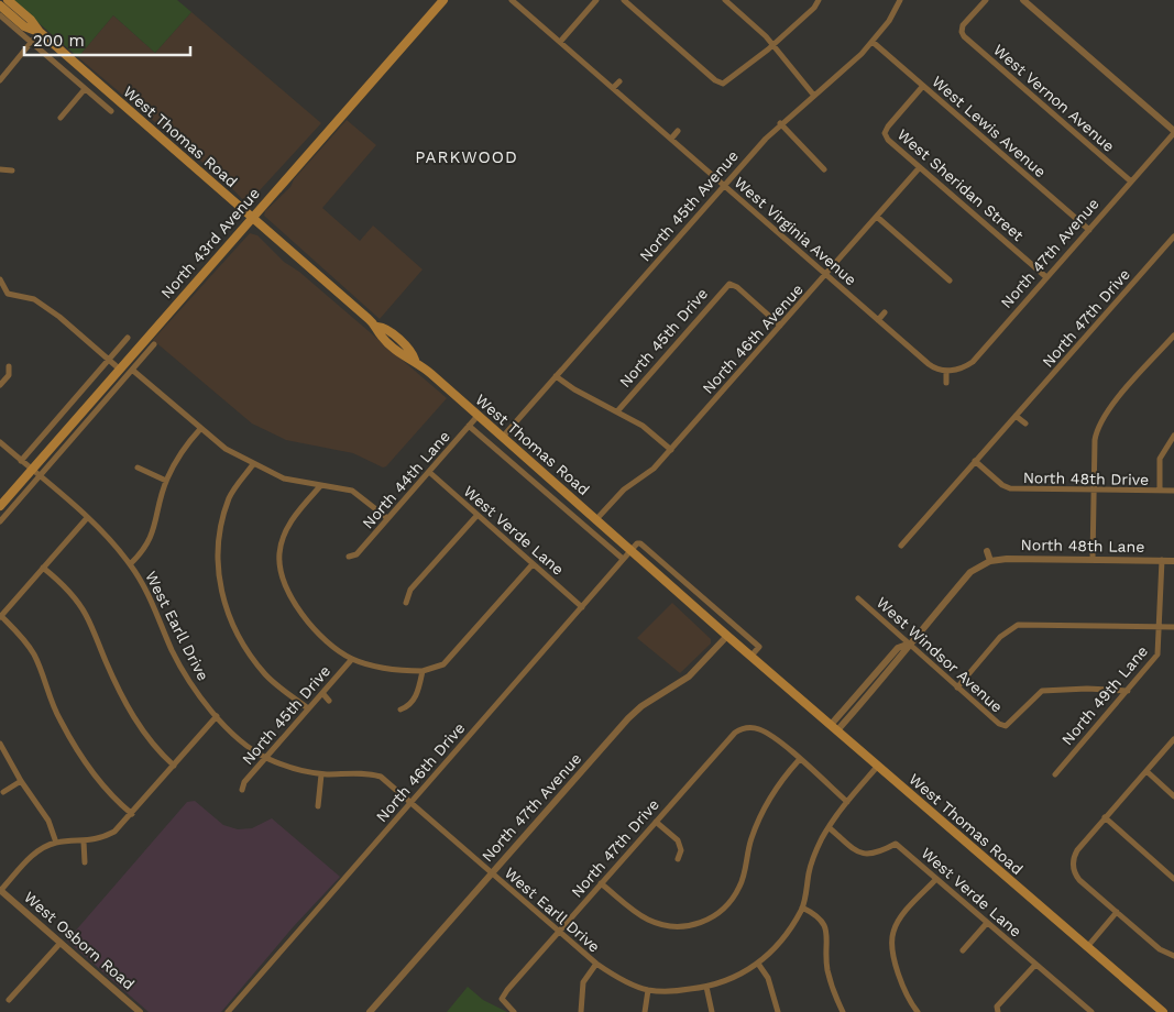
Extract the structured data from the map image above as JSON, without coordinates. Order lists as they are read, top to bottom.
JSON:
{
  "streets": {
    "main road": ["West Thomas Road", "North 43rd Avenue"],
    "street": [
      "West Vernon Avenue",
      "West Lewis Avenue",
      "West Sheridan Street",
      "North 45th Avenue",
      "West Virginia Avenue",
      "North 47th Avenue",
      "North 47th Drive",
      "North 45th Drive",
      "North 46th Avenue",
      "North 48th Drive",
      "North 44th Lane",
      "West Verde Lane",
      "North 48th Lane",
      "West Earll Drive",
      "West Windsor Avenue",
      "North 49th Lane",
      "North 46th Drive",
      "West Osborn Road"
    ]
  },
  "crossings": [
    ["West Vernon Avenue", "North 47th Avenue"],
    ["West Lewis Avenue", "West Sheridan Street"],
    ["West Lewis Avenue", "North 45th Avenue"],
    ["West Lewis Avenue", "North 47th Avenue"],
    ["West Thomas Road", "North 45th Avenue"],
    ["West Thomas Road", "North 43rd Avenue"],
    ["West Thomas Road", "North 47th Avenue"],
    ["West Thomas Road", "North 46th Avenue"],
    ["West Thomas Road", "North 44th Lane"],
    ["West Thomas Road", "North 46th Drive"],
    ["West Sheridan Street", "North 47th Avenue"],
    ["West Sheridan Street", "North 46th Avenue"],
    ["North 45th Avenue", "West Virginia Avenue"],
    ["West Virginia Avenue", "North 47th Avenue"],
    ["West Virginia Avenue", "North 46th Avenue"],
    ["North 43rd Avenue", "West Earll Drive"],
    ["North 47th Avenue", "West Earll Drive"],
    ["North 47th Drive", "North 48th Drive"],
    ["North 47th Drive", "West Earll Drive"],
    ["North 45th Drive", "North 46th Avenue"],
    ["North 45th Drive", "West Earll Drive"],
    ["North 44th Lane", "West Verde Lane"],
    ["West Verde Lane", "North 46th Drive"],
    ["North 48th Lane", "North 49th Lane"],
    ["West Earll Drive", "North 46th Drive"],
    ["West Windsor Avenue", "North 49th Lane"]
  ],
  "districts": ["PARKWOOD"],
  "scale_bar": "200 m"
}
